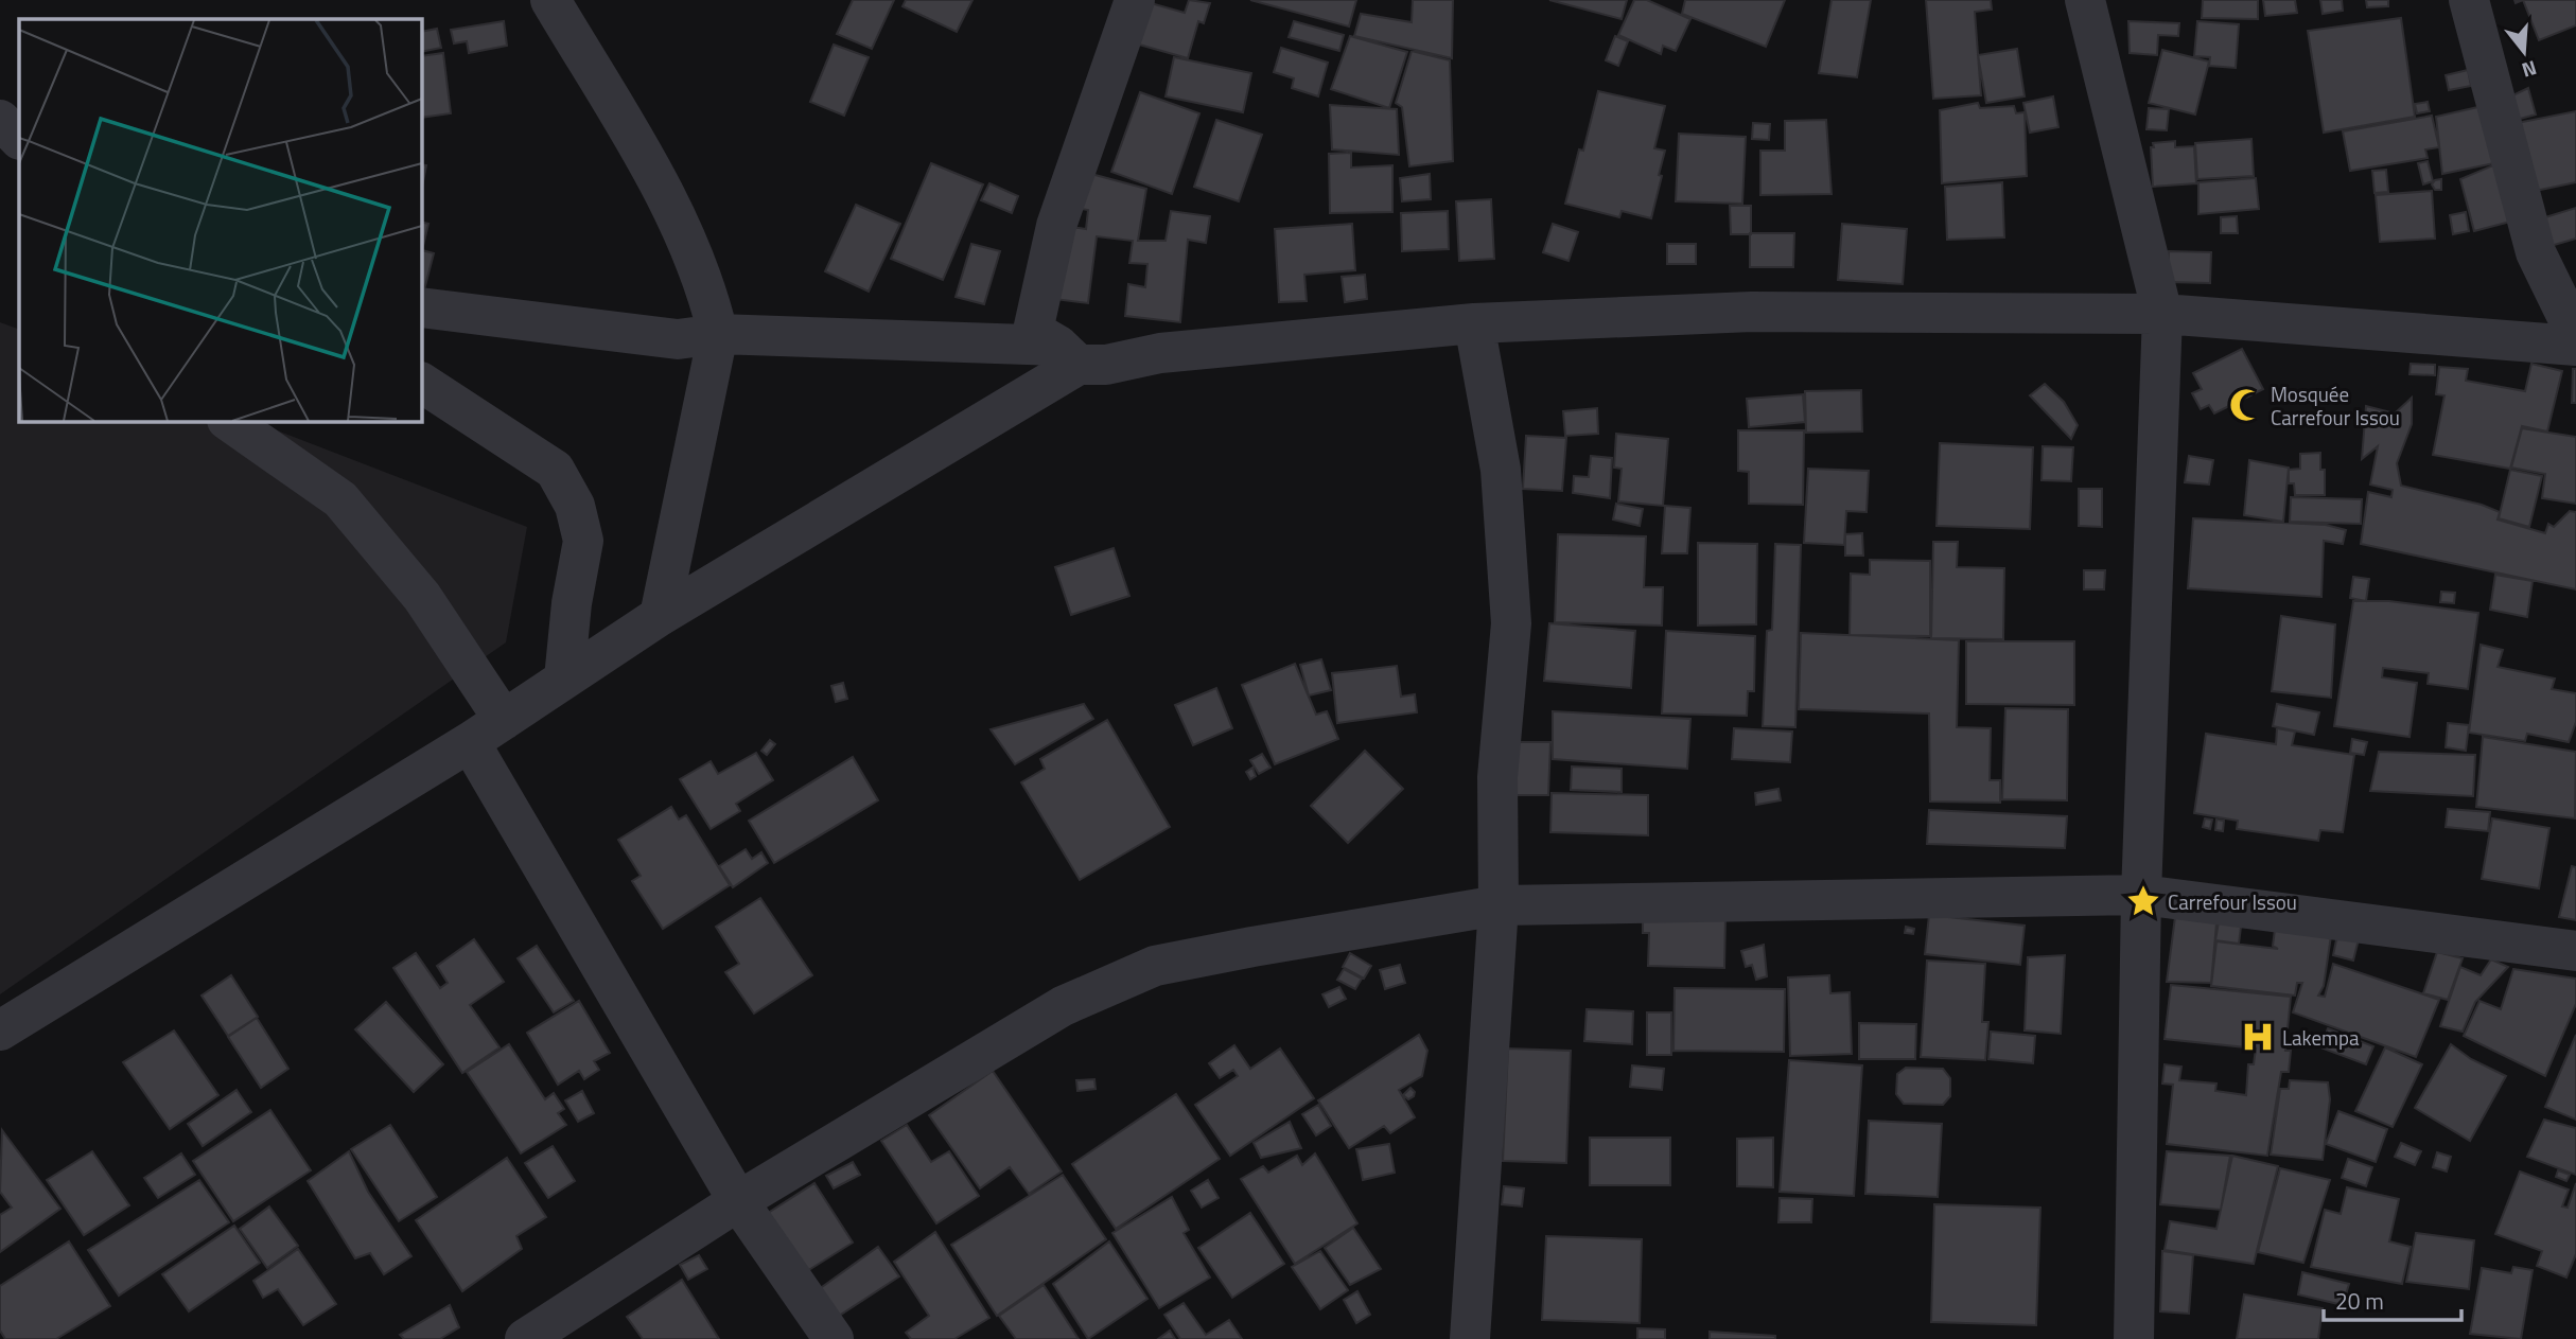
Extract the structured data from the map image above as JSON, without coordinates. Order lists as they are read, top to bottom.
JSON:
{
  "places": {
    "mosque": ["Mosquée Carrefour Issou"],
    "place": ["Carrefour Issou"],
    "hospital": ["Lakempa"]
  },
  "scale_bar": "20 m",
  "north": "bottom"
}
